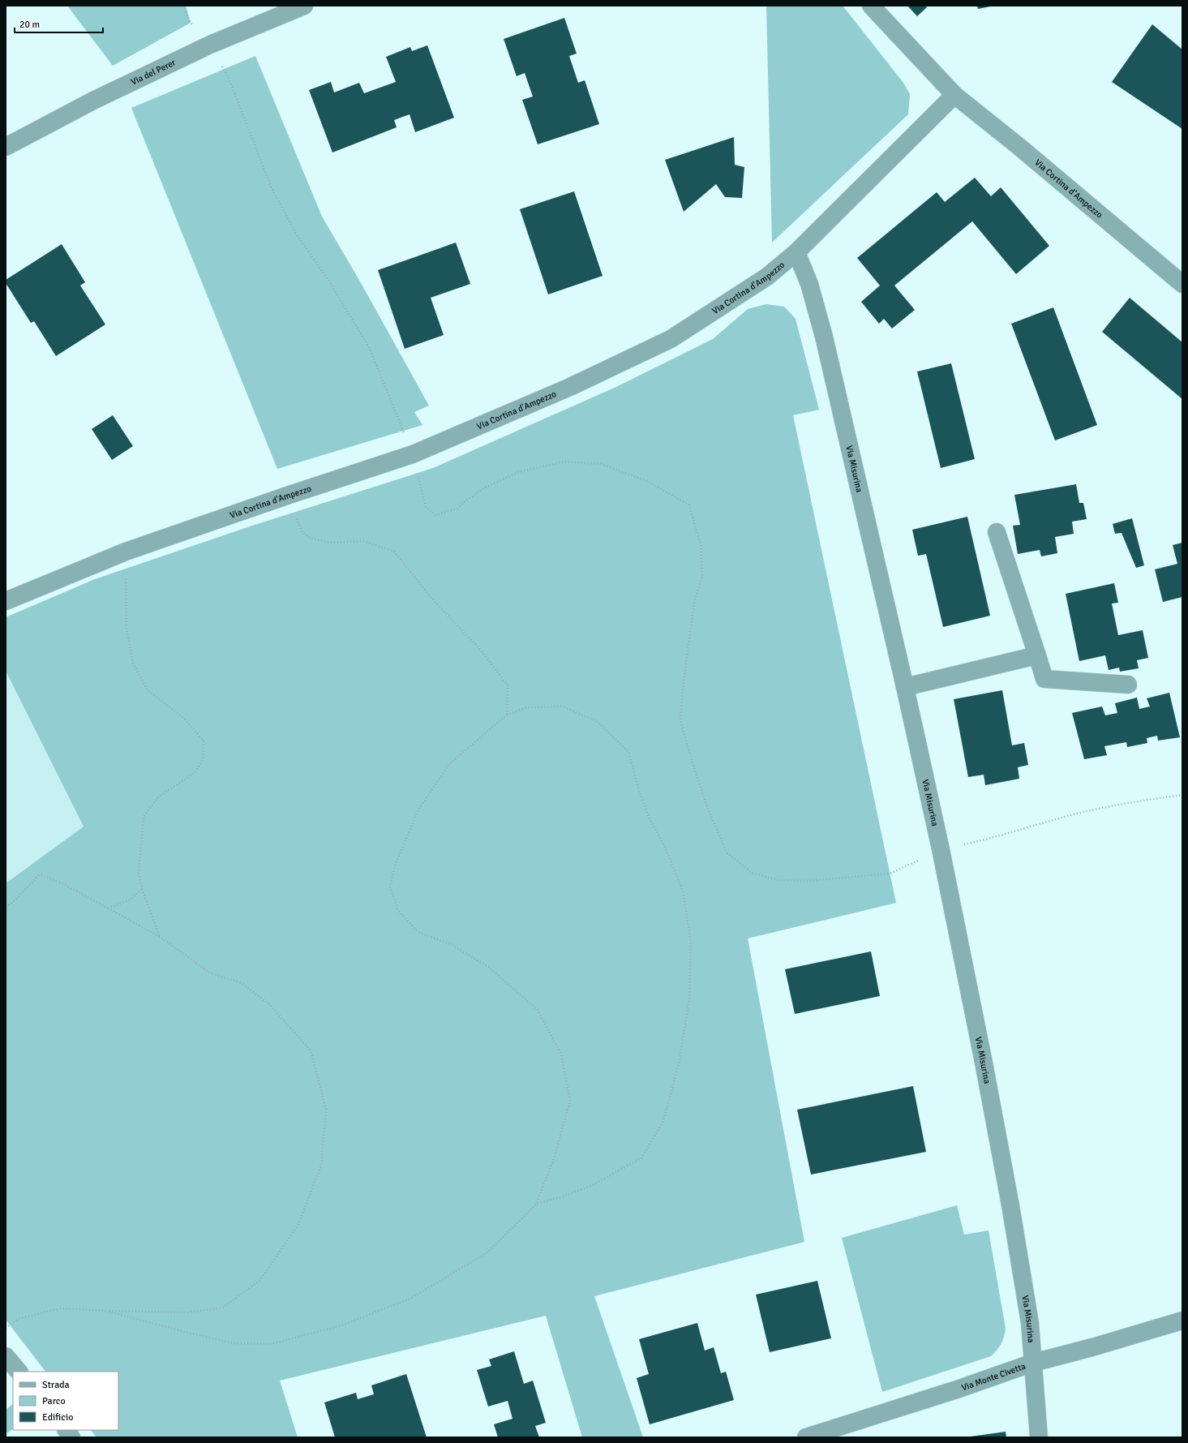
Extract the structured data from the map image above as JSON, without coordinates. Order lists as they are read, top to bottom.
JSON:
{
  "streets": {
    "street": [
      "Via del Perer",
      "Via Cortina d'Ampezzo",
      "Via Misurina",
      "Via Monte Civetta"
    ]
  },
  "crossings": [
    ["Via Cortina d'Ampezzo", "Via Misurina"],
    ["Via Misurina", "Via Monte Civetta"]
  ],
  "legend": ["Strada", "Parco", "Edificio"],
  "scale_bar": "20 m"
}
